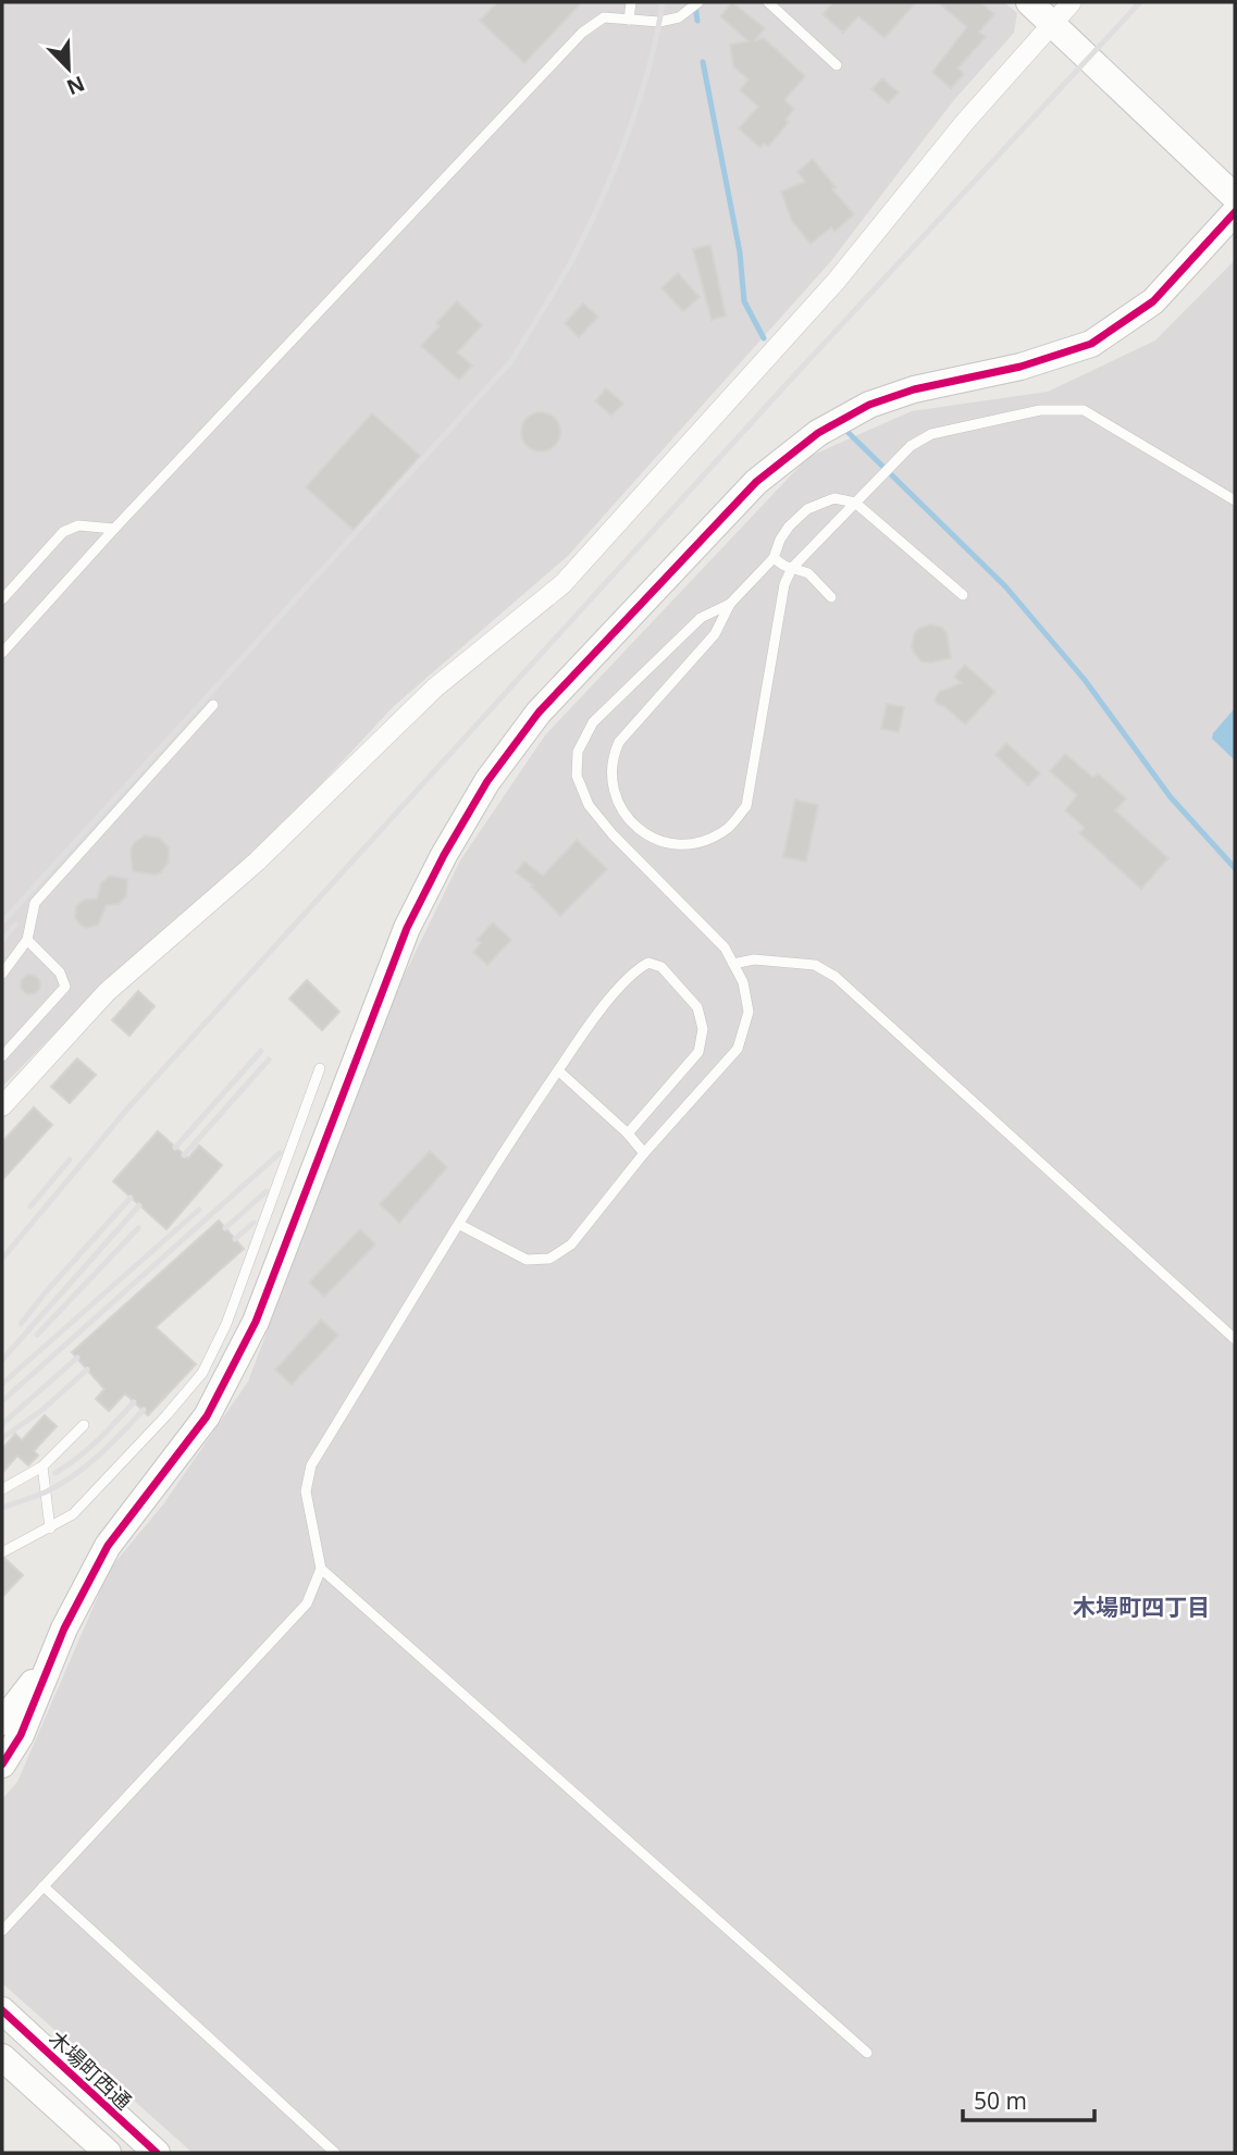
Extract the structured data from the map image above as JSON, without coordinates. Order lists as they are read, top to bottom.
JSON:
{
  "streets": {
    "street": ["木場町西通"]
  },
  "districts": ["木場町四丁目"],
  "scale_bar": "50 m",
  "north": "bottom right"
}
